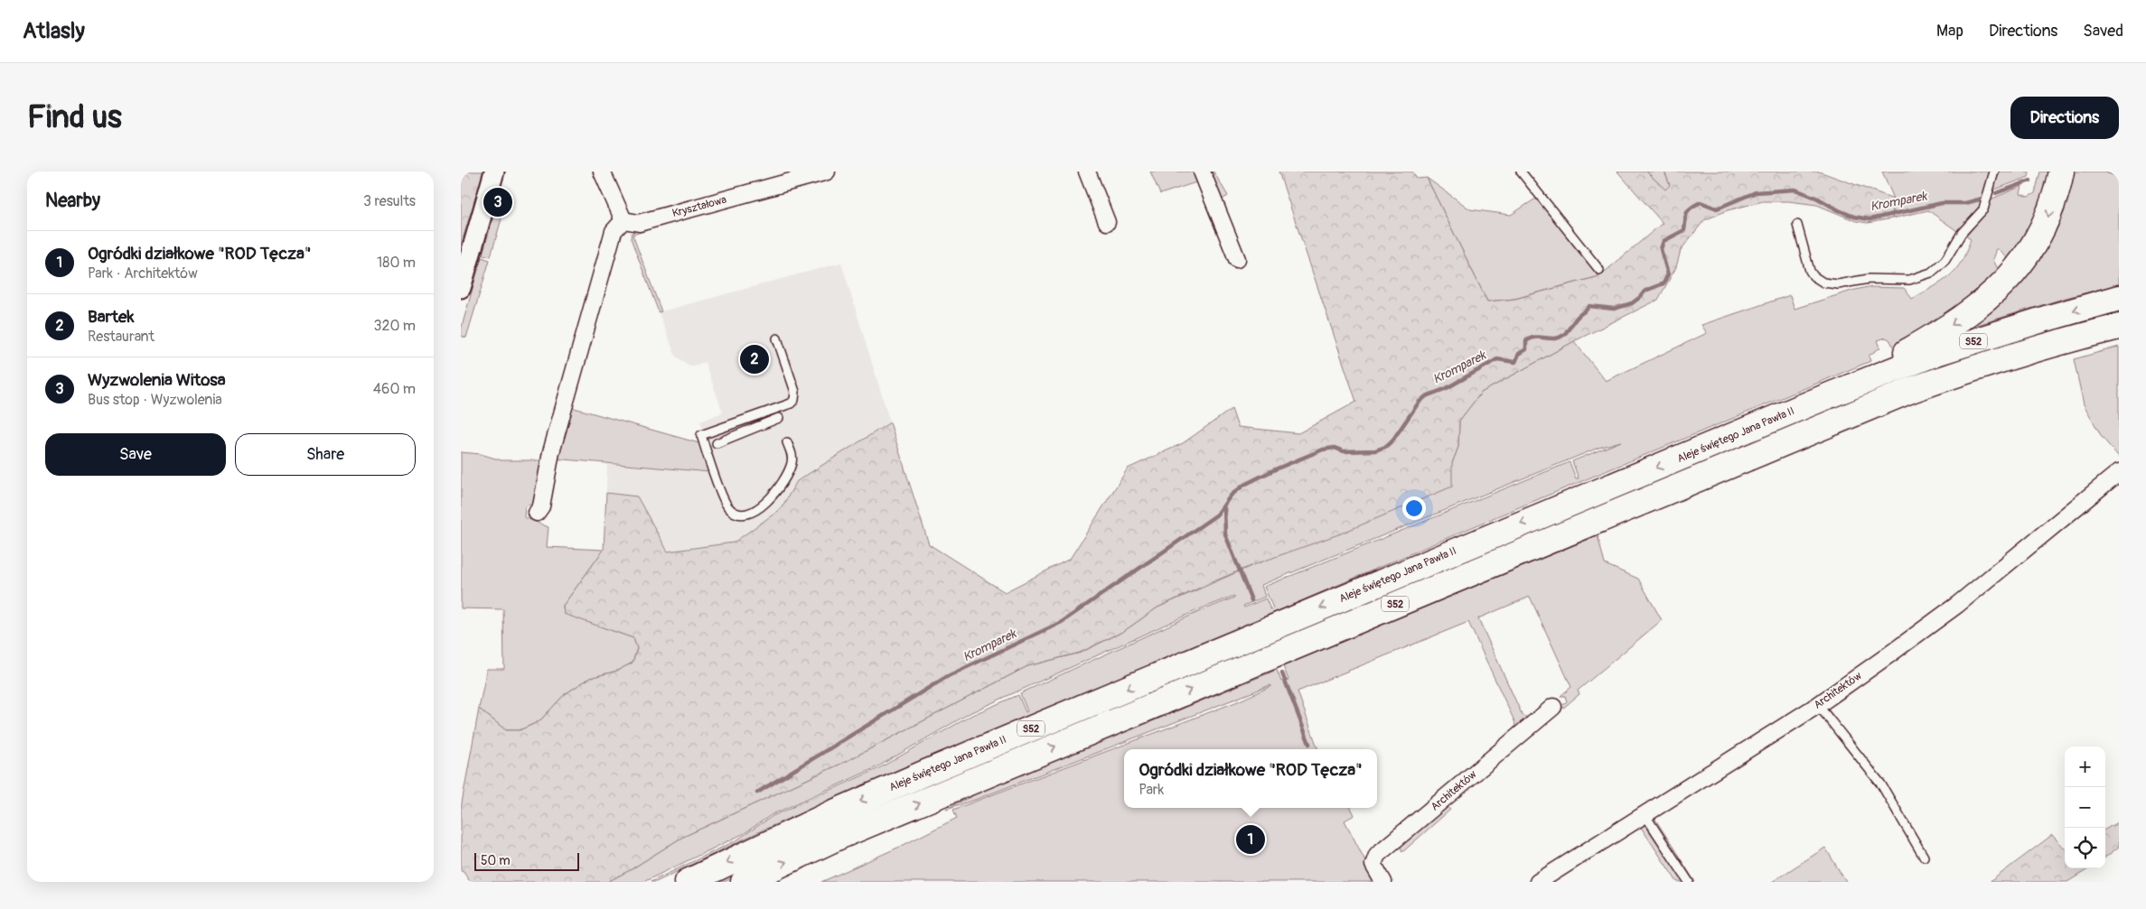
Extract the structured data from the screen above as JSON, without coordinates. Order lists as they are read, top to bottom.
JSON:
{
  "streets": {
    "highway": ["S52", "Aleje świętego Jana Pawła II"],
    "street": ["Kryształowa", "Architektów"]
  },
  "water": ["Kromparek"],
  "scale_bar": "50 m",
  "page": {
    "header": "Atlasly",
    "nav": ["Map", "Directions", "Saved"],
    "buttons": [
      "Directions",
      ["Save", "Share"]
    ],
    "title": "Find us",
    "heading": ["Nearby", "3 results"],
    "pins": ["3", "2", "1"],
    "list": [
      {
        "mark": "1",
        "name": "Ogródki działkowe \"ROD Tęcza\"",
        "note": "Park · Architektów",
        "value": "180 m"
      },
      {
        "mark": "2",
        "name": "Bartek",
        "note": "Restaurant",
        "value": "320 m"
      },
      {
        "mark": "3",
        "name": "Wyzwolenia Witosa",
        "note": "Bus stop · Wyzwolenia",
        "value": "460 m"
      }
    ],
    "map_buttons": ["+", "−"],
    "popup": ["Ogródki działkowe \"ROD Tęcza\"", "Park"],
    "scale": "50 m"
  }
}
